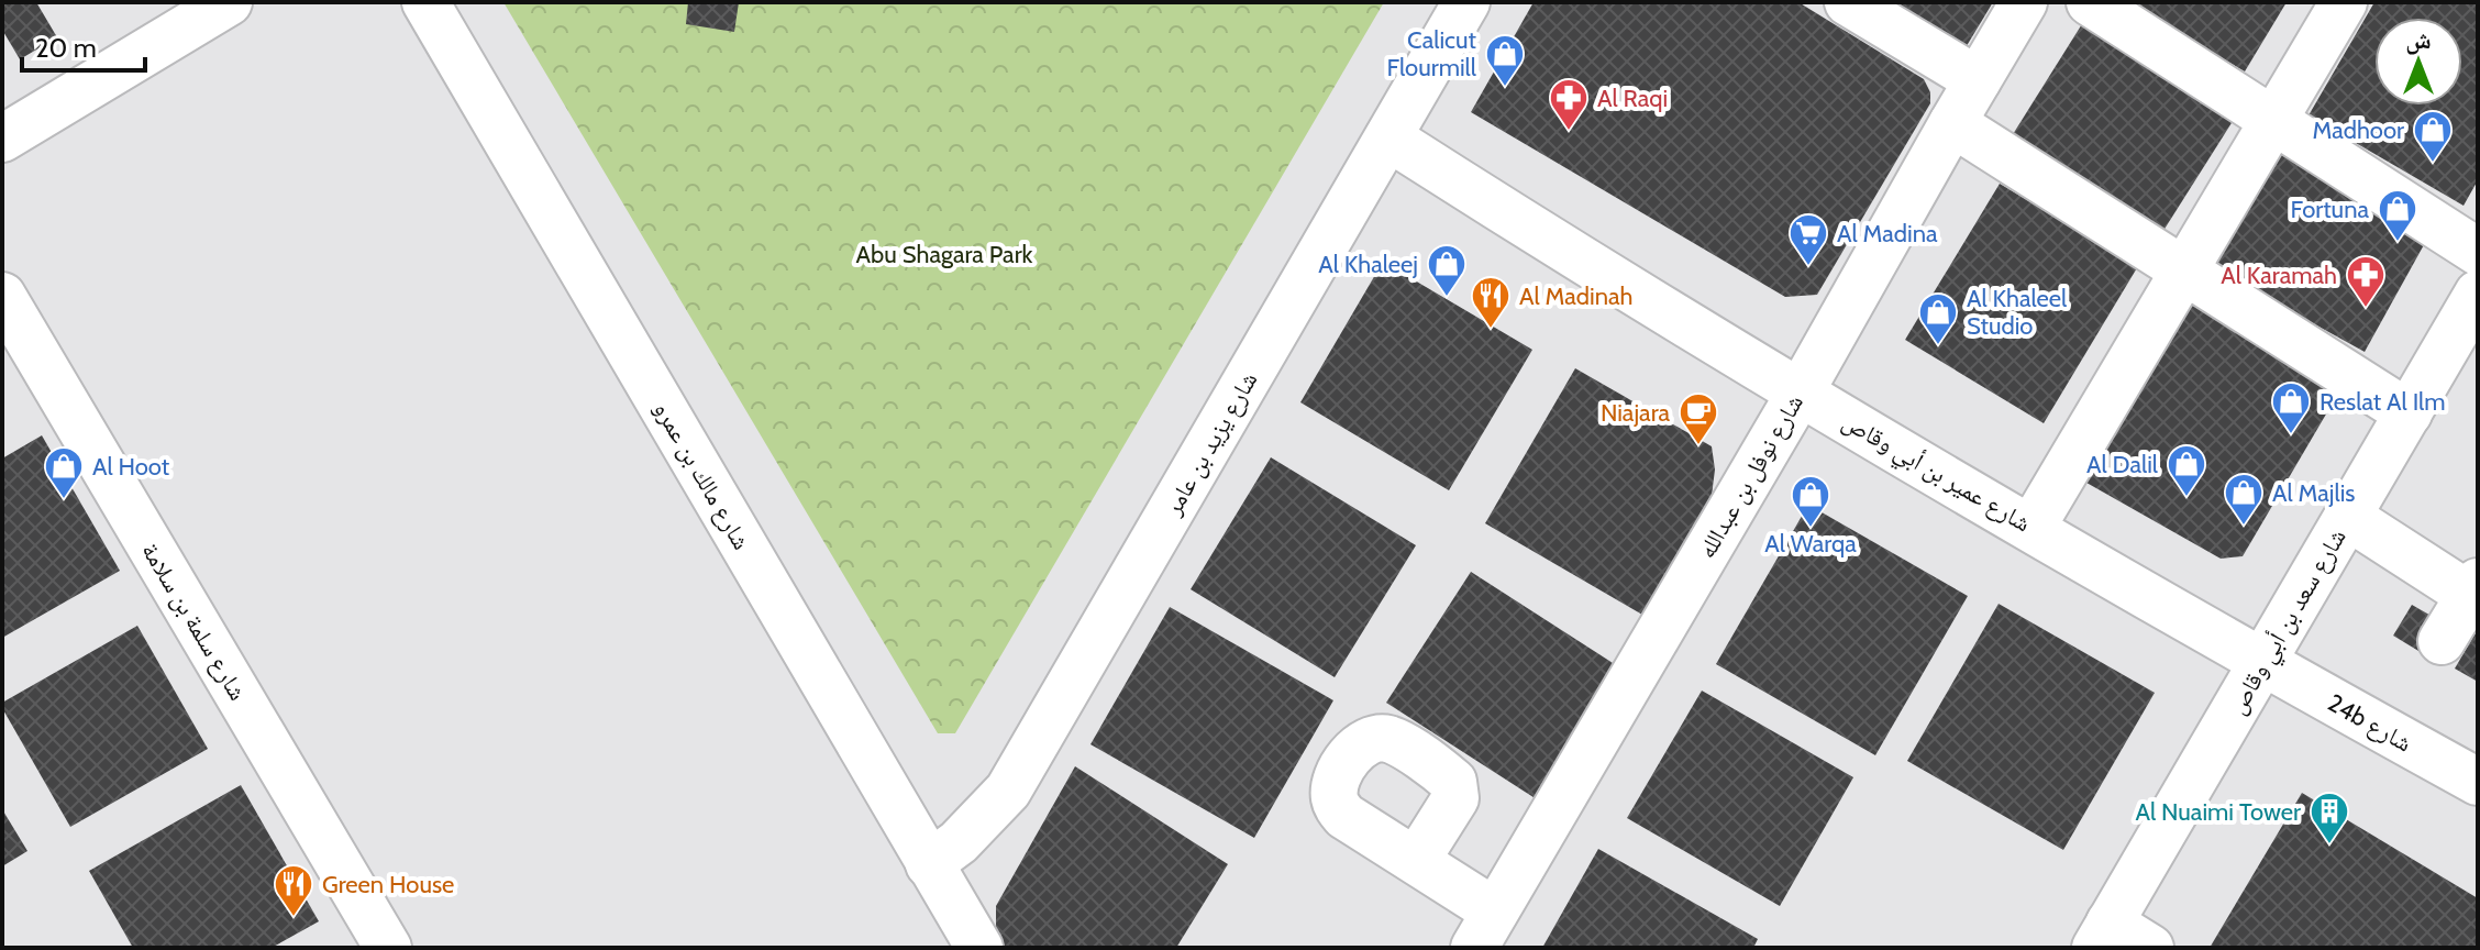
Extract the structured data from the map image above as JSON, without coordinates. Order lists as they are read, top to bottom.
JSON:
{
  "streets": {
    "street": [
      "شارع يزيد بن عامر",
      "شارع عمير بن أبي وقاص",
      "شارع مالك بن عمرو",
      "شارع نوفل بن عبدالله",
      "شارع سلمة بن سلامة",
      "شارع سعد بن أبي وقاص",
      "24b شارع"
    ]
  },
  "crossings": [
    ["شارع يزيد بن عامر", "شارع عمير بن أبي وقاص"],
    ["شارع يزيد بن عامر", "شارع مالك بن عمرو"],
    ["شارع عمير بن أبي وقاص", "شارع نوفل بن عبدالله"],
    ["شارع عمير بن أبي وقاص", "شارع سعد بن أبي وقاص"],
    ["شارع عمير بن أبي وقاص", "24b شارع"],
    ["شارع سعد بن أبي وقاص", "24b شارع"]
  ],
  "parks": ["Abu Shagara Park"],
  "places": {
    "shop": [
      "Calicut Flourmill",
      "Madhoor",
      "Fortuna",
      "Al Khaleej",
      "Al Khaleel Studio",
      "Reslat Al Ilm",
      "Al Dalil",
      "Al Hoot",
      "Al Majlis",
      "Al Warqa"
    ],
    "pharmacy": ["Al Raqi", "Al Karamah"],
    "supermarket": ["Al Madina"],
    "restaurant": ["Al Madinah", "Green House"],
    "cafe": ["Niajara"],
    "building": ["Al Nuaimi Tower"]
  },
  "scale_bar": "20 m",
  "north": "top"
}
